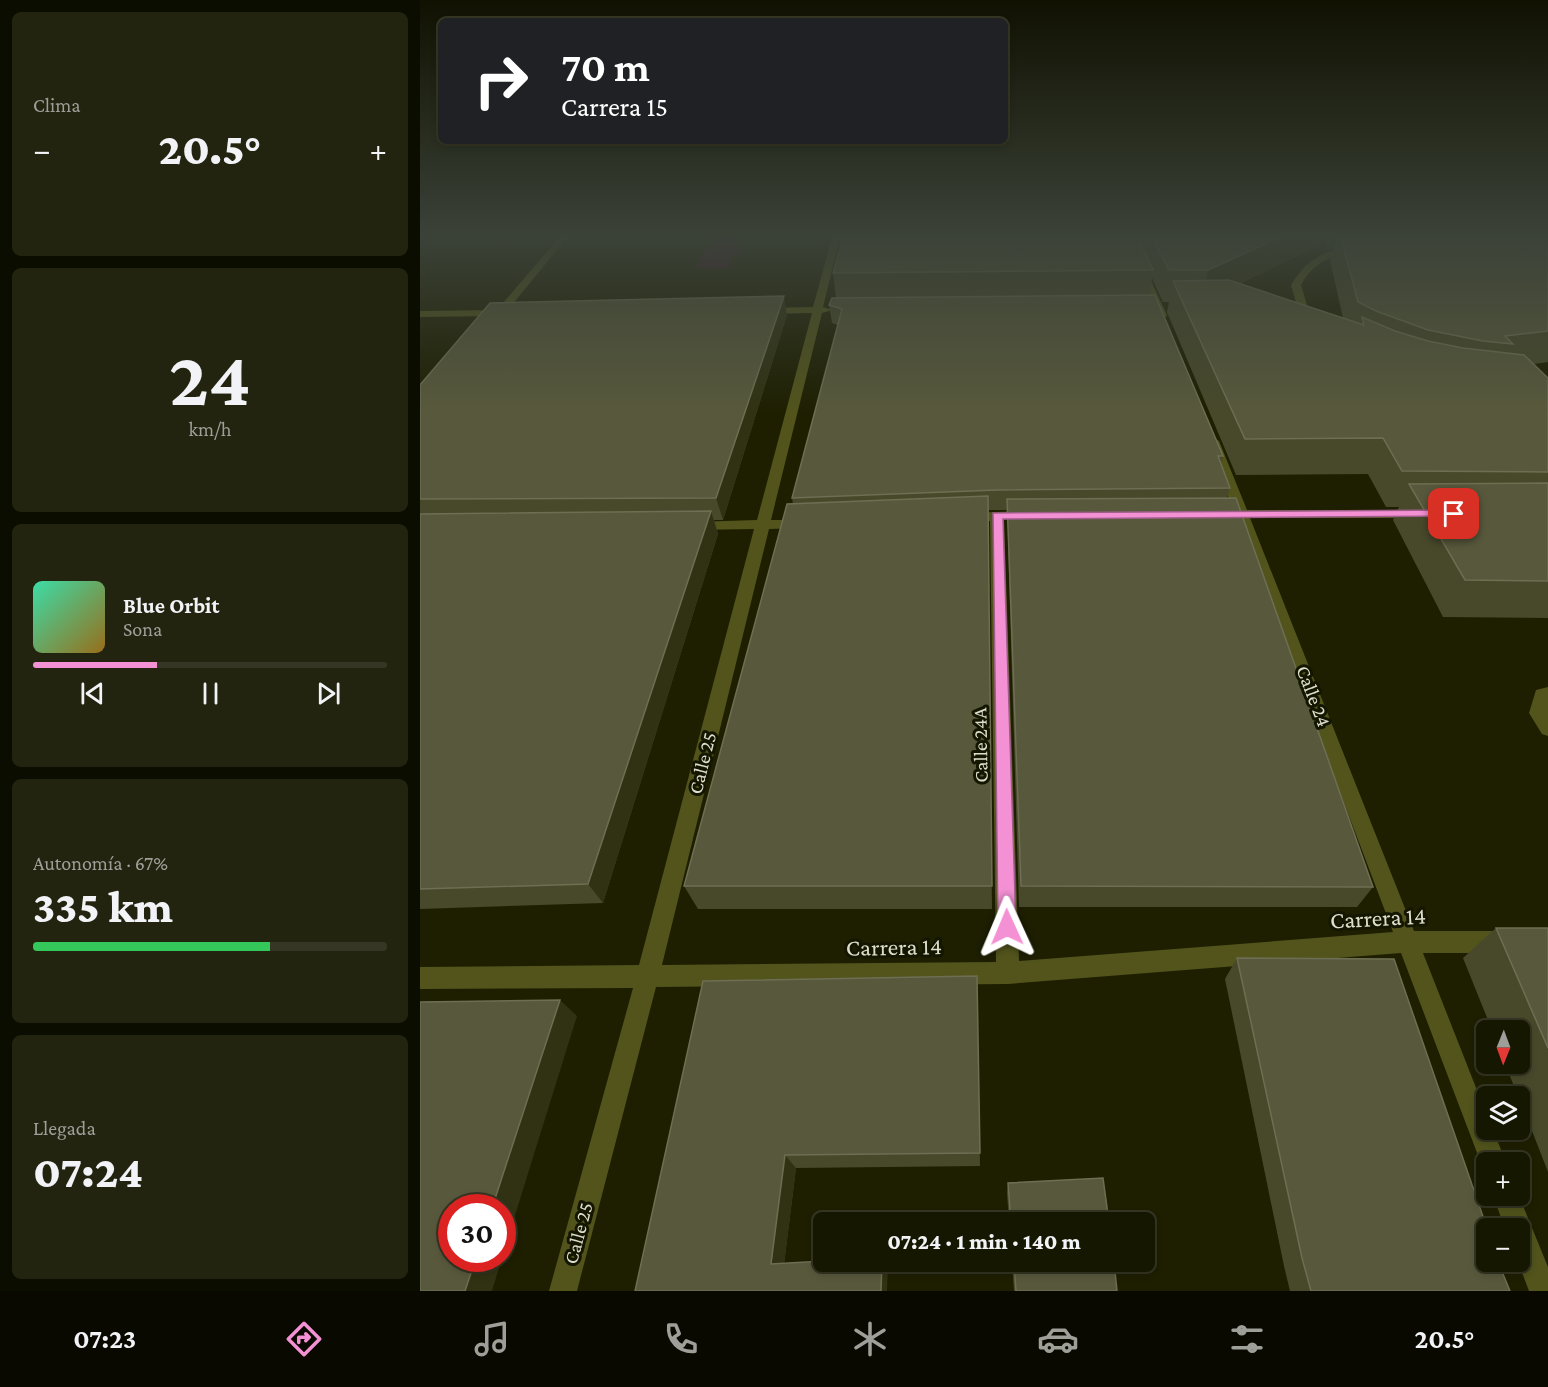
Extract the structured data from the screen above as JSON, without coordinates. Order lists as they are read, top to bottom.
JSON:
{
  "streets": {
    "street": [
      "Calle 24",
      "Calle 24A",
      "Calle 25",
      "Carrera 14"
    ]
  },
  "crossings": [
    ["Calle 24", "Carrera 14"],
    ["Calle 24A", "Carrera 14"],
    ["Calle 25", "Carrera 14"]
  ],
  "north": "bottom",
  "page": {
    "tile": [
      "Clima",
      ["24", "km/h"],
      ["Autonomía · 67%", "335 km"],
      ["Llegada", "07:24"]
    ],
    "turn": ["70 m", "Carrera 15"],
    "heat": ["−", "20.5°", "+"],
    "song": ["Blue Orbit", "Sona"],
    "map_buttons": ["+", "−"],
    "limit": "30",
    "trip": "07:24 · 1 min · 140 m",
    "tabs": ["07:23", "20.5°"]
  }
}
